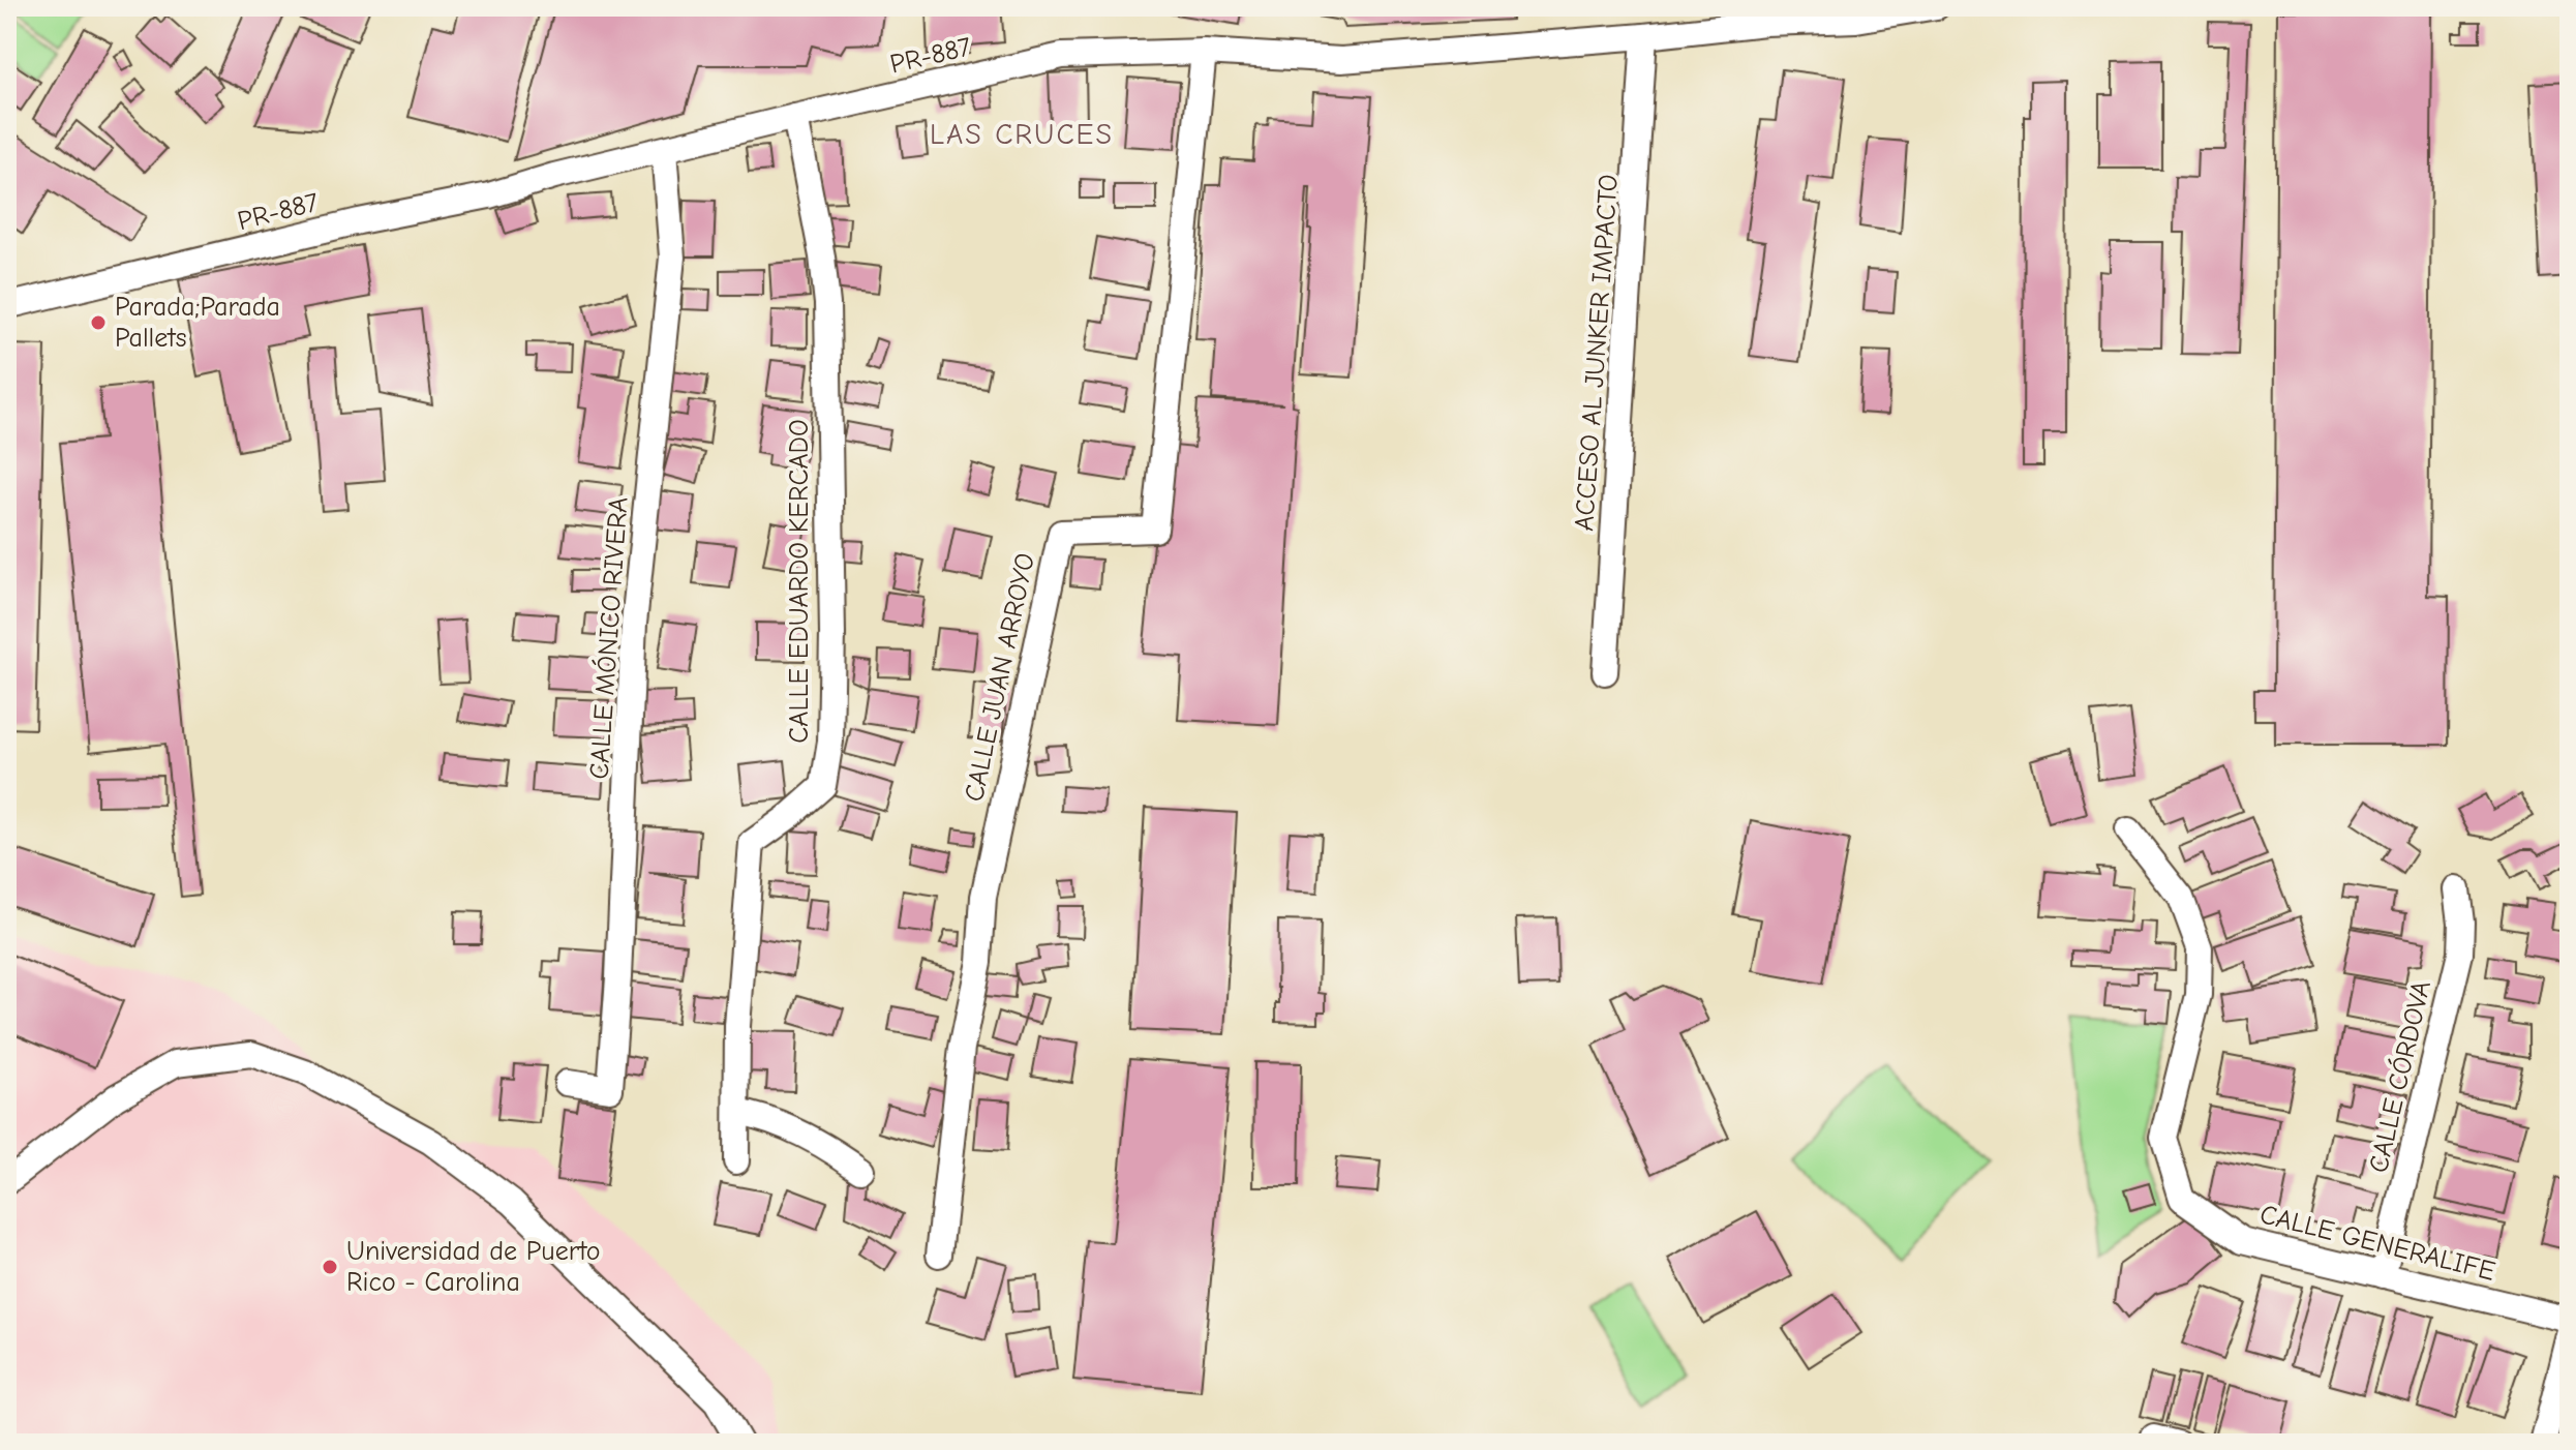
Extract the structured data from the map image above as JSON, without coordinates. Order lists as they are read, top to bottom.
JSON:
{
  "streets": {
    "street": [
      "PR-887",
      "ACCESO AL JUNKER IMPACTO",
      "CALLE EDUARDO KERCADO",
      "CALLE MÓNICO RIVERA",
      "CALLE JUAN ARROYO",
      "CALLE CÓRDOVA",
      "CALLE GENERALIFE"
    ]
  },
  "crossings": [
    ["PR-887", "ACCESO AL JUNKER IMPACTO"],
    ["PR-887", "CALLE EDUARDO KERCADO"],
    ["PR-887", "CALLE MÓNICO RIVERA"],
    ["PR-887", "CALLE JUAN ARROYO"],
    ["CALLE CÓRDOVA", "CALLE GENERALIFE"]
  ],
  "districts": ["LAS CRUCES"],
  "places": ["Parada;Parada Pallets", "Universidad de Puerto Rico - Carolina"]
}
